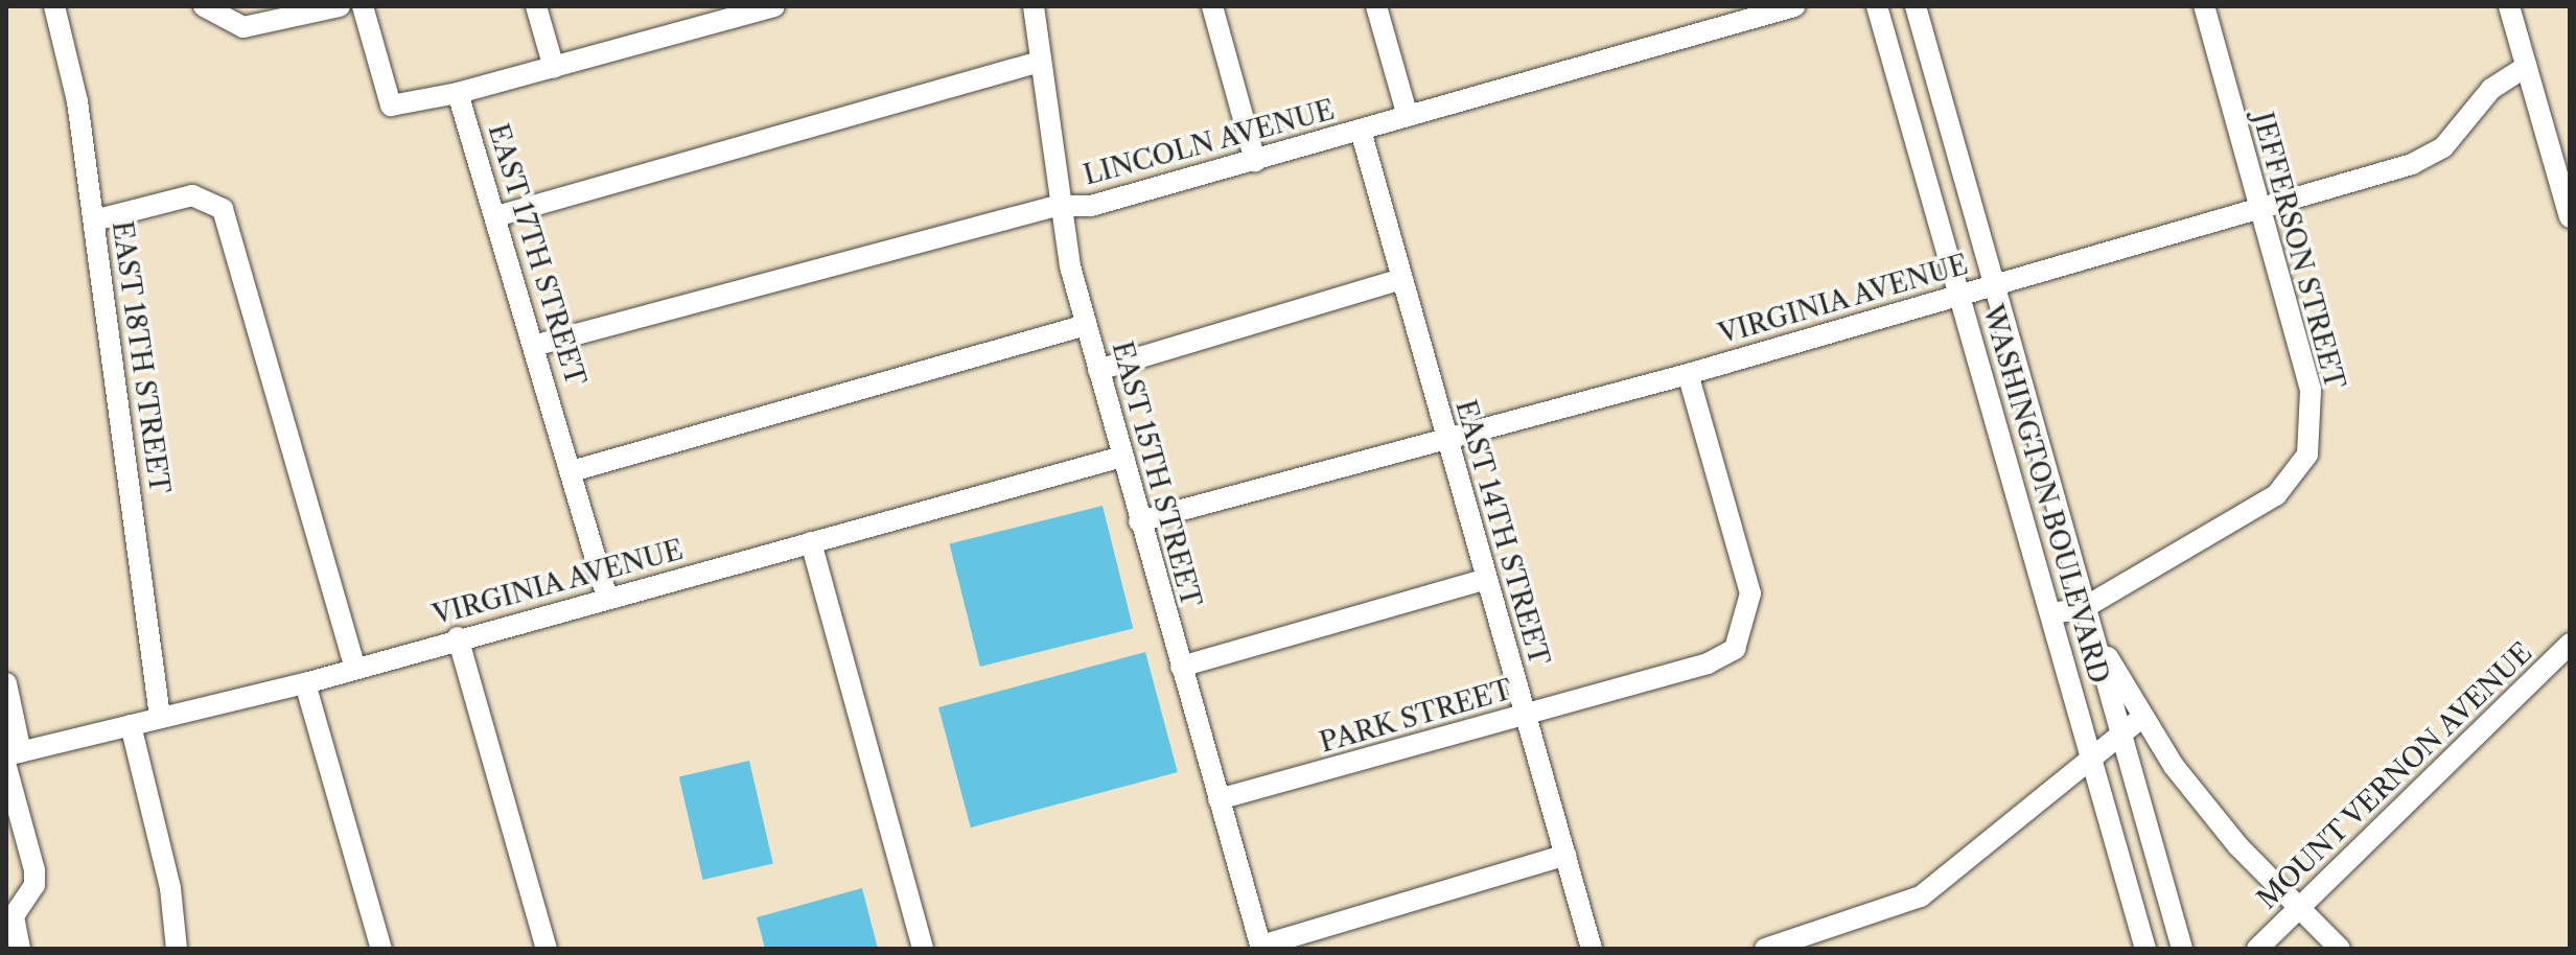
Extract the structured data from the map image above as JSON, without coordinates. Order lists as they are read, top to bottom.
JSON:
{
  "streets": {
    "street": [
      "LINCOLN AVENUE",
      "JEFFERSON STREET",
      "EAST 17TH STREET",
      "VIRGINIA AVENUE",
      "EAST 18TH STREET",
      "EAST 15TH STREET",
      "WASHINGTON BOULEVARD",
      "EAST 14TH STREET",
      "PARK STREET",
      "MOUNT VERNON AVENUE"
    ]
  },
  "crossings": [
    ["LINCOLN AVENUE", "EAST 17TH STREET"],
    ["LINCOLN AVENUE", "EAST 15TH STREET"],
    ["LINCOLN AVENUE", "EAST 14TH STREET"],
    ["JEFFERSON STREET", "VIRGINIA AVENUE"],
    ["JEFFERSON STREET", "WASHINGTON BOULEVARD"],
    ["EAST 17TH STREET", "VIRGINIA AVENUE"],
    ["VIRGINIA AVENUE", "EAST 18TH STREET"],
    ["VIRGINIA AVENUE", "EAST 15TH STREET"],
    ["VIRGINIA AVENUE", "WASHINGTON BOULEVARD"],
    ["VIRGINIA AVENUE", "EAST 14TH STREET"],
    ["VIRGINIA AVENUE", "PARK STREET"],
    ["EAST 15TH STREET", "PARK STREET"],
    ["EAST 14TH STREET", "PARK STREET"]
  ]
}
